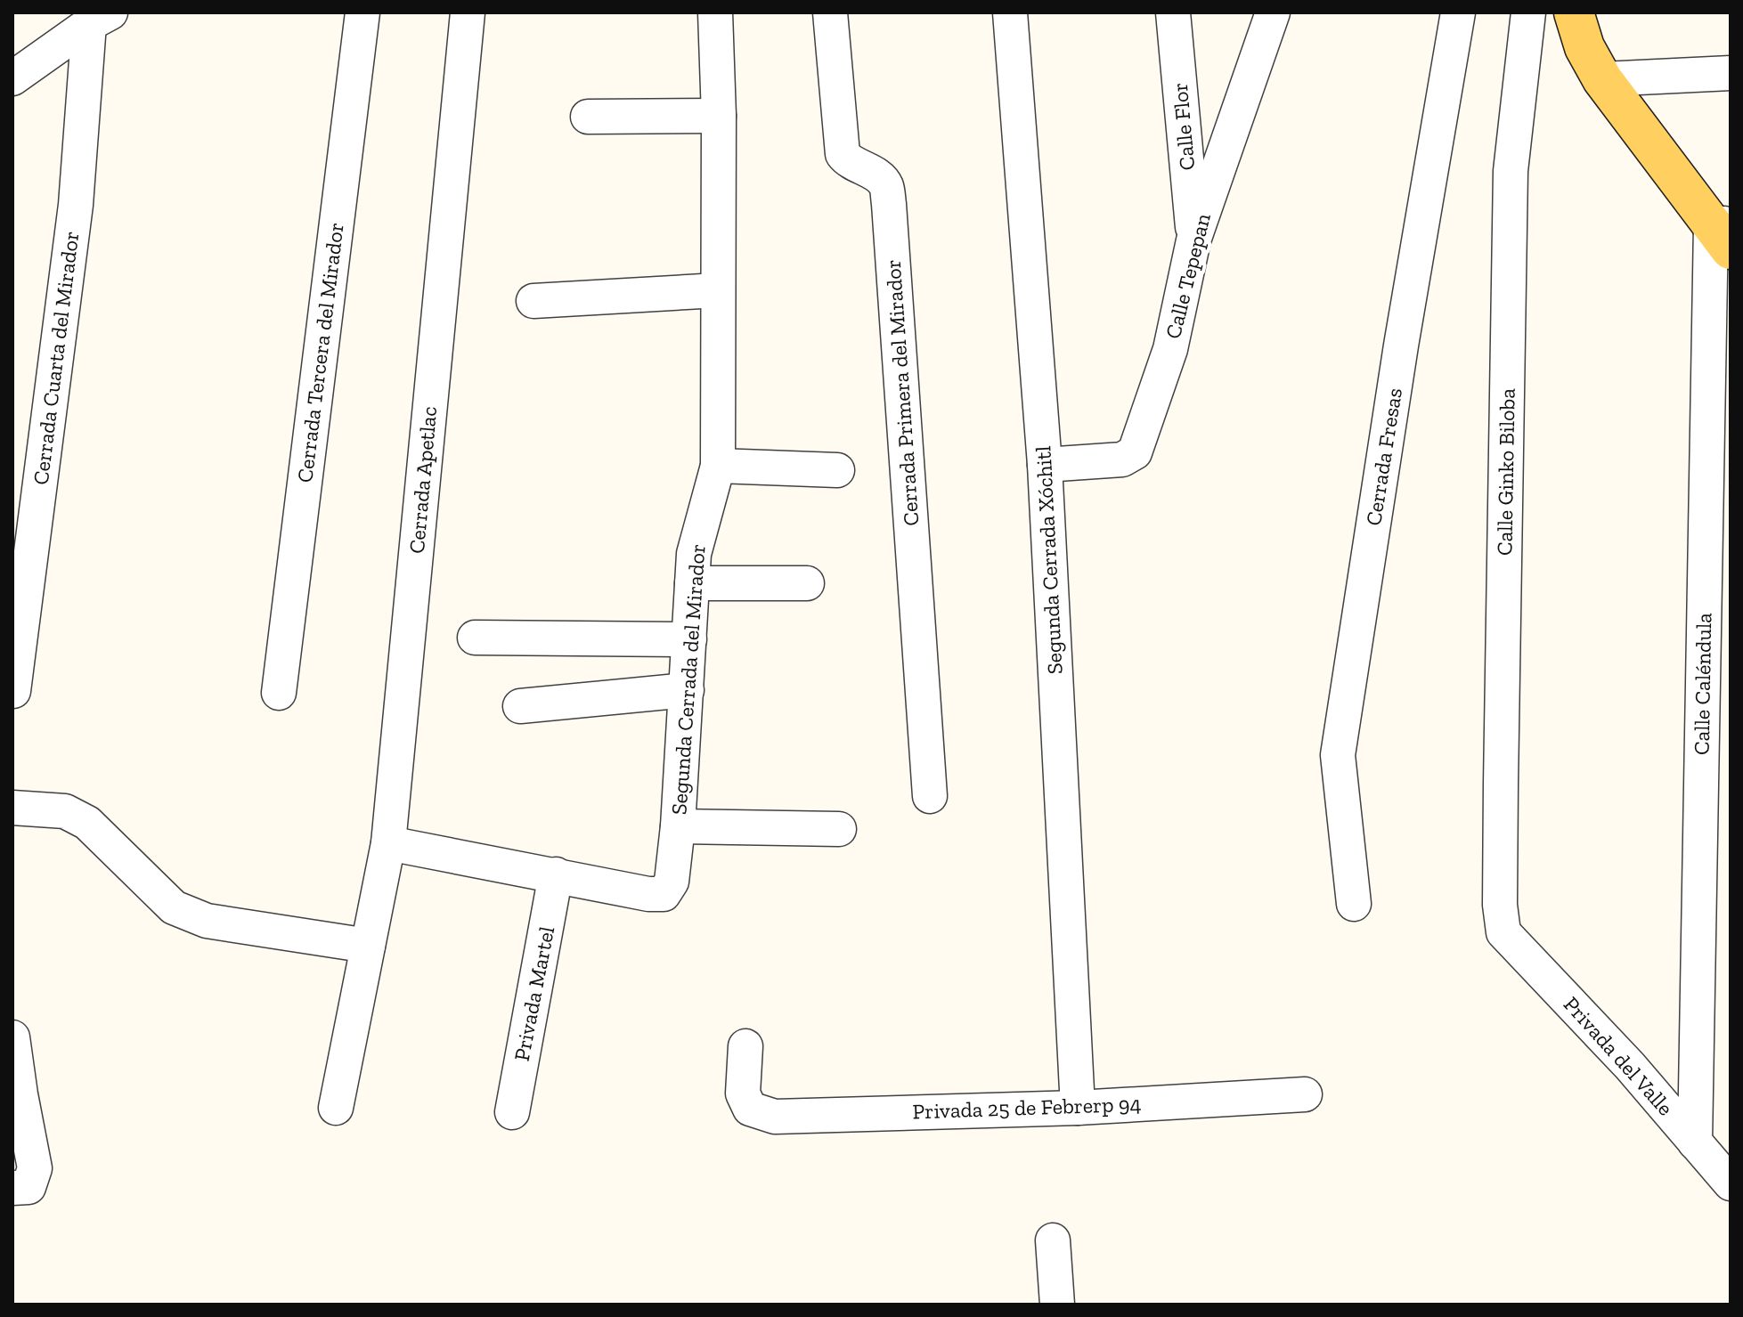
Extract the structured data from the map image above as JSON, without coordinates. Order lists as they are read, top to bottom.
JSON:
{
  "streets": {
    "street": [
      "Calle Flor",
      "Calle Tepepan",
      "Cerrada Tercera del Mirador",
      "Cerrada Cuarta del Mirador",
      "Cerrada Primera del Mirador",
      "Cerrada Fresas",
      "Calle Ginko Biloba",
      "Cerrada Apetlac",
      "Segunda Cerrada Xóchitl",
      "Segunda Cerrada del Mirador",
      "Calle Caléndula",
      "Privada Martel",
      "Privada del Valle",
      "Privada 25 de Febrerp 94"
    ]
  },
  "crossings": [
    ["Calle Flor", "Calle Tepepan"],
    ["Calle Tepepan", "Segunda Cerrada Xóchitl"],
    ["Calle Ginko Biloba", "Privada del Valle"],
    ["Cerrada Apetlac", "Segunda Cerrada del Mirador"],
    ["Segunda Cerrada Xóchitl", "Privada 25 de Febrerp 94"],
    ["Segunda Cerrada del Mirador", "Privada Martel"],
    ["Calle Caléndula", "Privada del Valle"]
  ]
}
